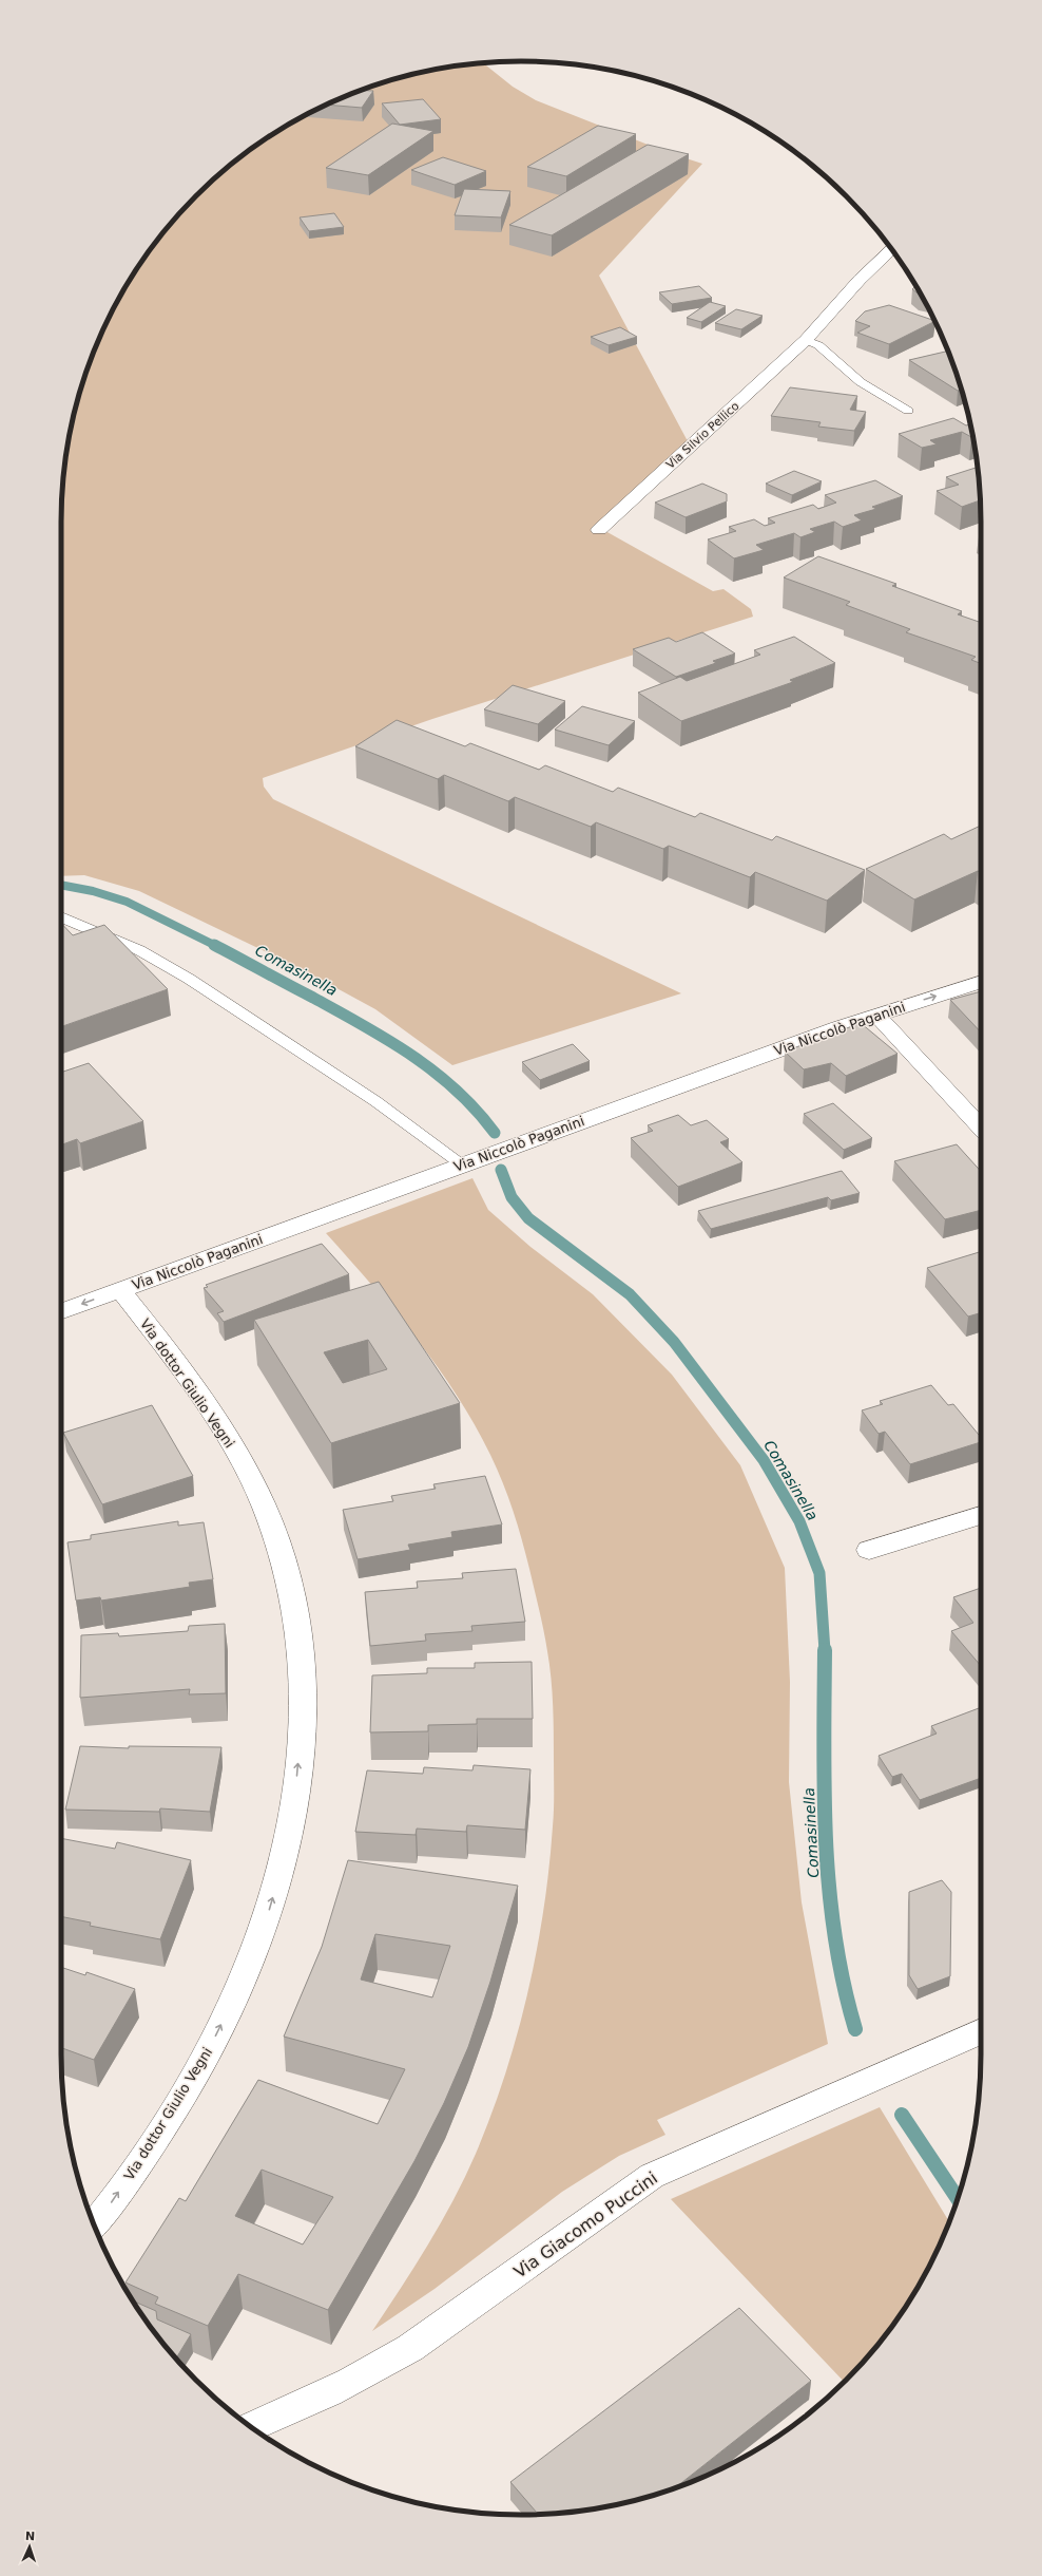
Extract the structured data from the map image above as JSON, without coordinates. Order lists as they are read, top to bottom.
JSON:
{
  "streets": {
    "street": [
      "Via Silvio Pellico",
      "Via Niccolò Paganini",
      "Via dottor Giulio Vegni",
      "Via Giacomo Puccini"
    ]
  },
  "crossings": [
    ["Via Niccolò Paganini", "Via dottor Giulio Vegni"]
  ],
  "one_way": ["Via dottor Giulio Vegni"],
  "water": ["Comasinella"],
  "north": "top"
}
